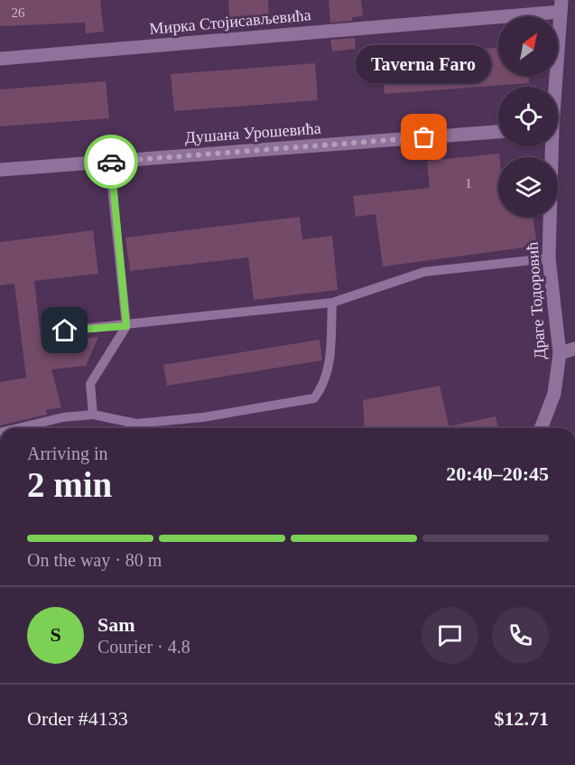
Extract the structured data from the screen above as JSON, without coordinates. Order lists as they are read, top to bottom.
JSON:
{
  "streets": {
    "street": ["Мирка Стојисављевића", "Душана Урошевића", "Драге Тодоровић"]
  },
  "crossings": [
    ["Мирка Стојисављевића", "Драге Тодоровић"]
  ],
  "places": ["Taverna Faro"],
  "house_numbers": ["26", "1"],
  "north": "top right",
  "page": {
    "bubble": "Taverna Faro",
    "heading": ["2 min", "Arriving in", "20:40–20:45"],
    "panel": [
      "Sam",
      "Courier · 4.8",
      "Order #4133",
      "$12.71"
    ],
    "bar": "On the way · 80 m",
    "round": "S"
  }
}
